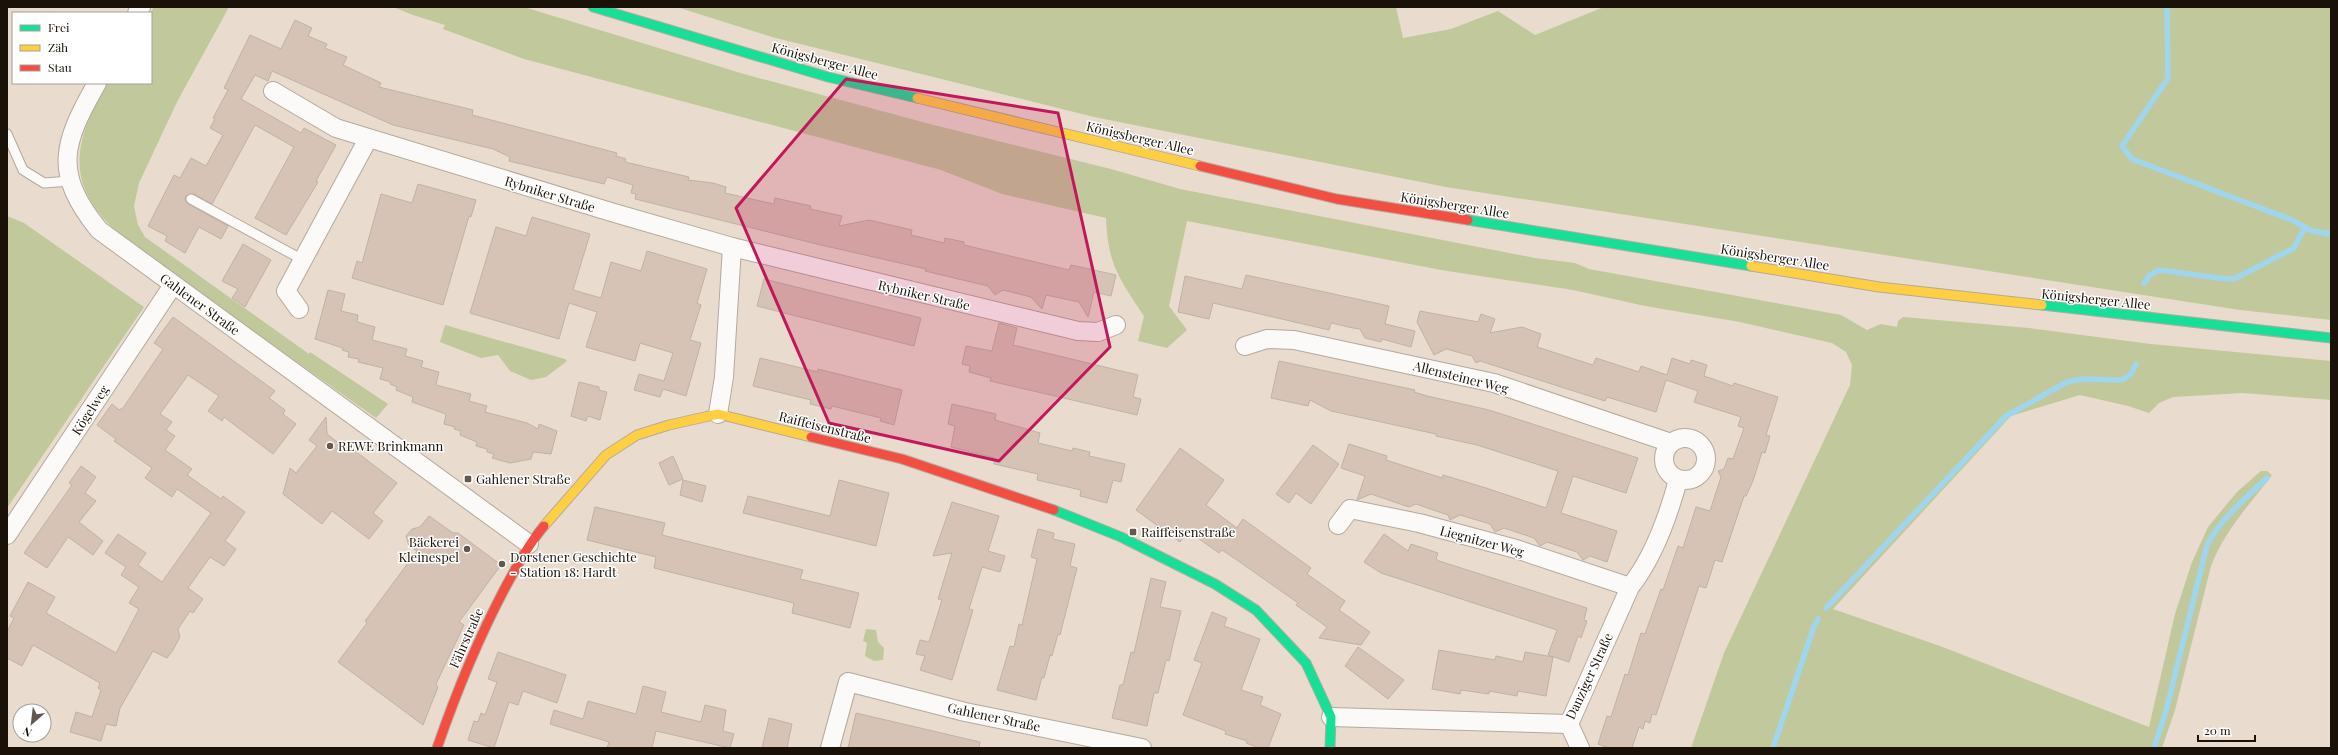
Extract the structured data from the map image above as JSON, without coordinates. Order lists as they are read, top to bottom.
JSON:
{
  "streets": {
    "main road": ["Königsberger Allee", "Raiffeisenstraße", "Fährstraße"],
    "street": [
      "Rybniker Straße",
      "Gahlener Straße",
      "Allensteiner Weg",
      "Kögelweg",
      "Liegnitzer Weg",
      "Danziger Straße"
    ]
  },
  "crossings": [
    ["Gahlener Straße", "Kögelweg"],
    ["Gahlener Straße", "Raiffeisenstraße"],
    ["Gahlener Straße", "Fährstraße"],
    ["Allensteiner Weg", "Danziger Straße"],
    ["Raiffeisenstraße", "Fährstraße"],
    ["Raiffeisenstraße", "Danziger Straße"],
    ["Liegnitzer Weg", "Danziger Straße"]
  ],
  "places": {
    "other": ["REWE Brinkmann", "Bäckerei Kleinespel", "Dorstener Geschichte - Station 18: Hardt"],
    "transit": ["Gahlener Straße", "Raiffeisenstraße"]
  },
  "legend": ["Frei", "Zäh", "Stau"],
  "scale_bar": "20 m",
  "north": "bottom left"
}
